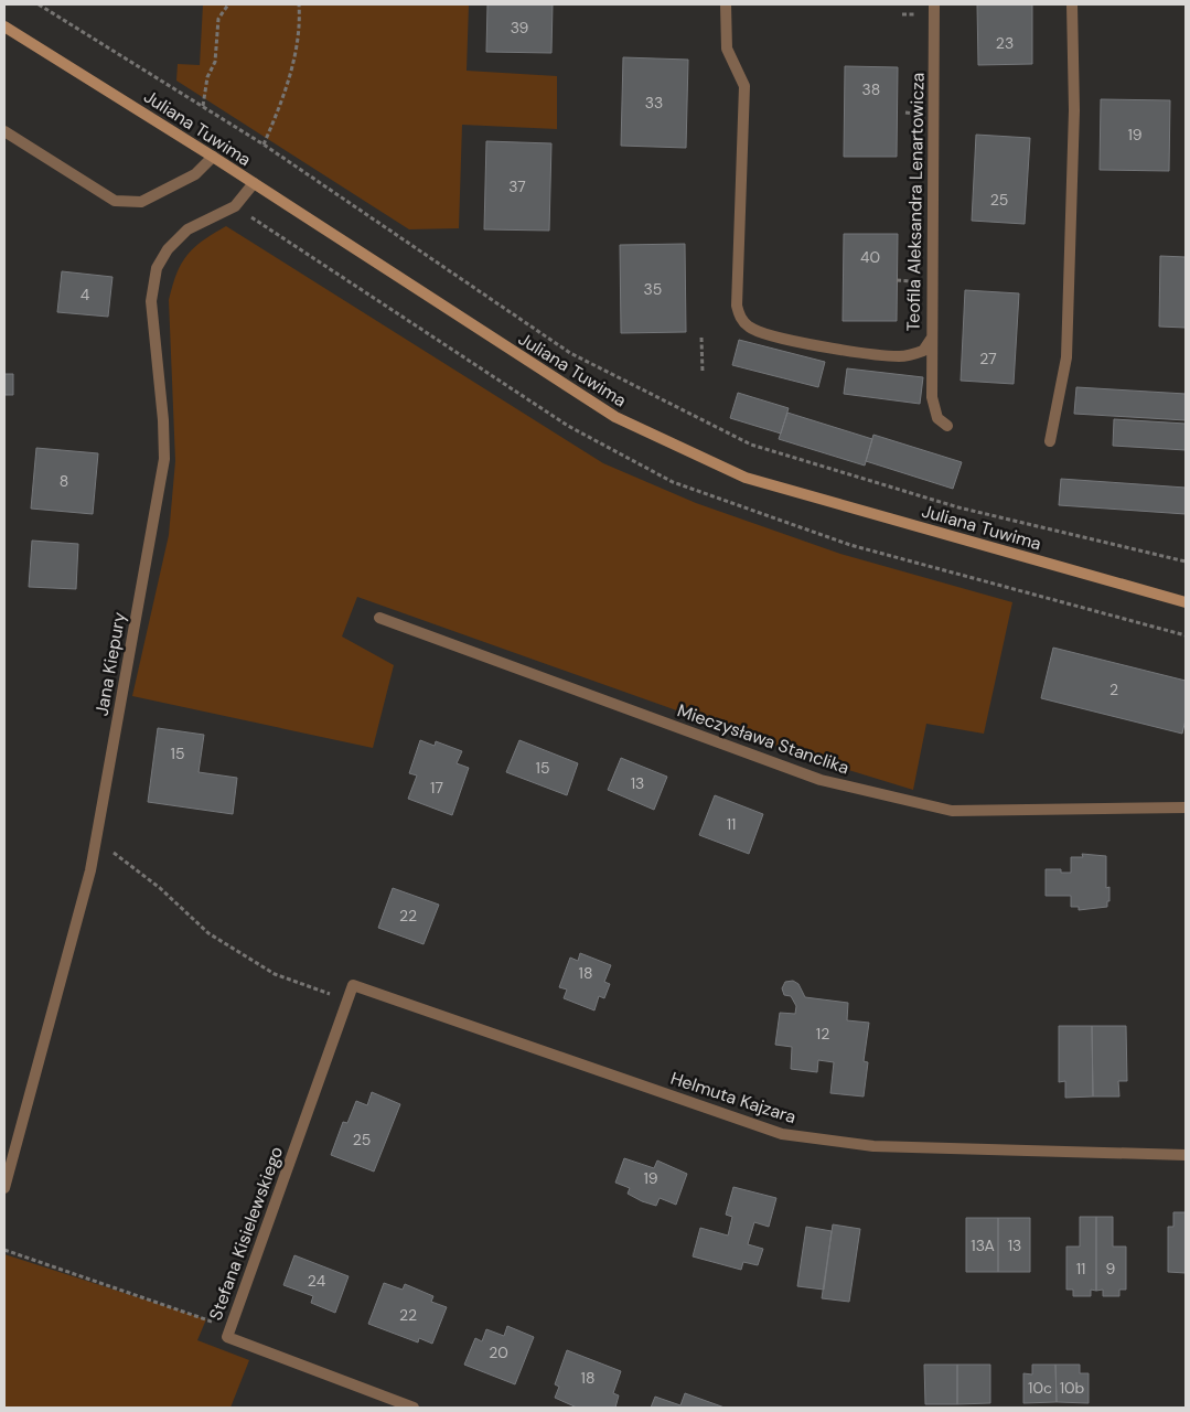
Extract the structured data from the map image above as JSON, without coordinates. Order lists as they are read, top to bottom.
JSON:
{
  "streets": {
    "street": [
      "Juliana Tuwima",
      "Teofila Aleksandra Lenartowicza",
      "Jana Kiepury",
      "Mieczysława Stanclika",
      "Helmuta Kajzara",
      "Stefana Kisielewskiego"
    ]
  },
  "crossings": [
    ["Juliana Tuwima", "Jana Kiepury"],
    ["Helmuta Kajzara", "Stefana Kisielewskiego"]
  ],
  "house_numbers": [
    "39",
    "23",
    "38",
    "33",
    "19",
    "37",
    "25",
    "40",
    "35",
    "4",
    "27",
    "8",
    "2",
    "15",
    "15",
    "13",
    "17",
    "11",
    "22",
    "18",
    "12",
    "25",
    "19",
    "13A",
    "13",
    "11",
    "9",
    "24",
    "22",
    "20",
    "18",
    "10c",
    "10b"
  ]
}
